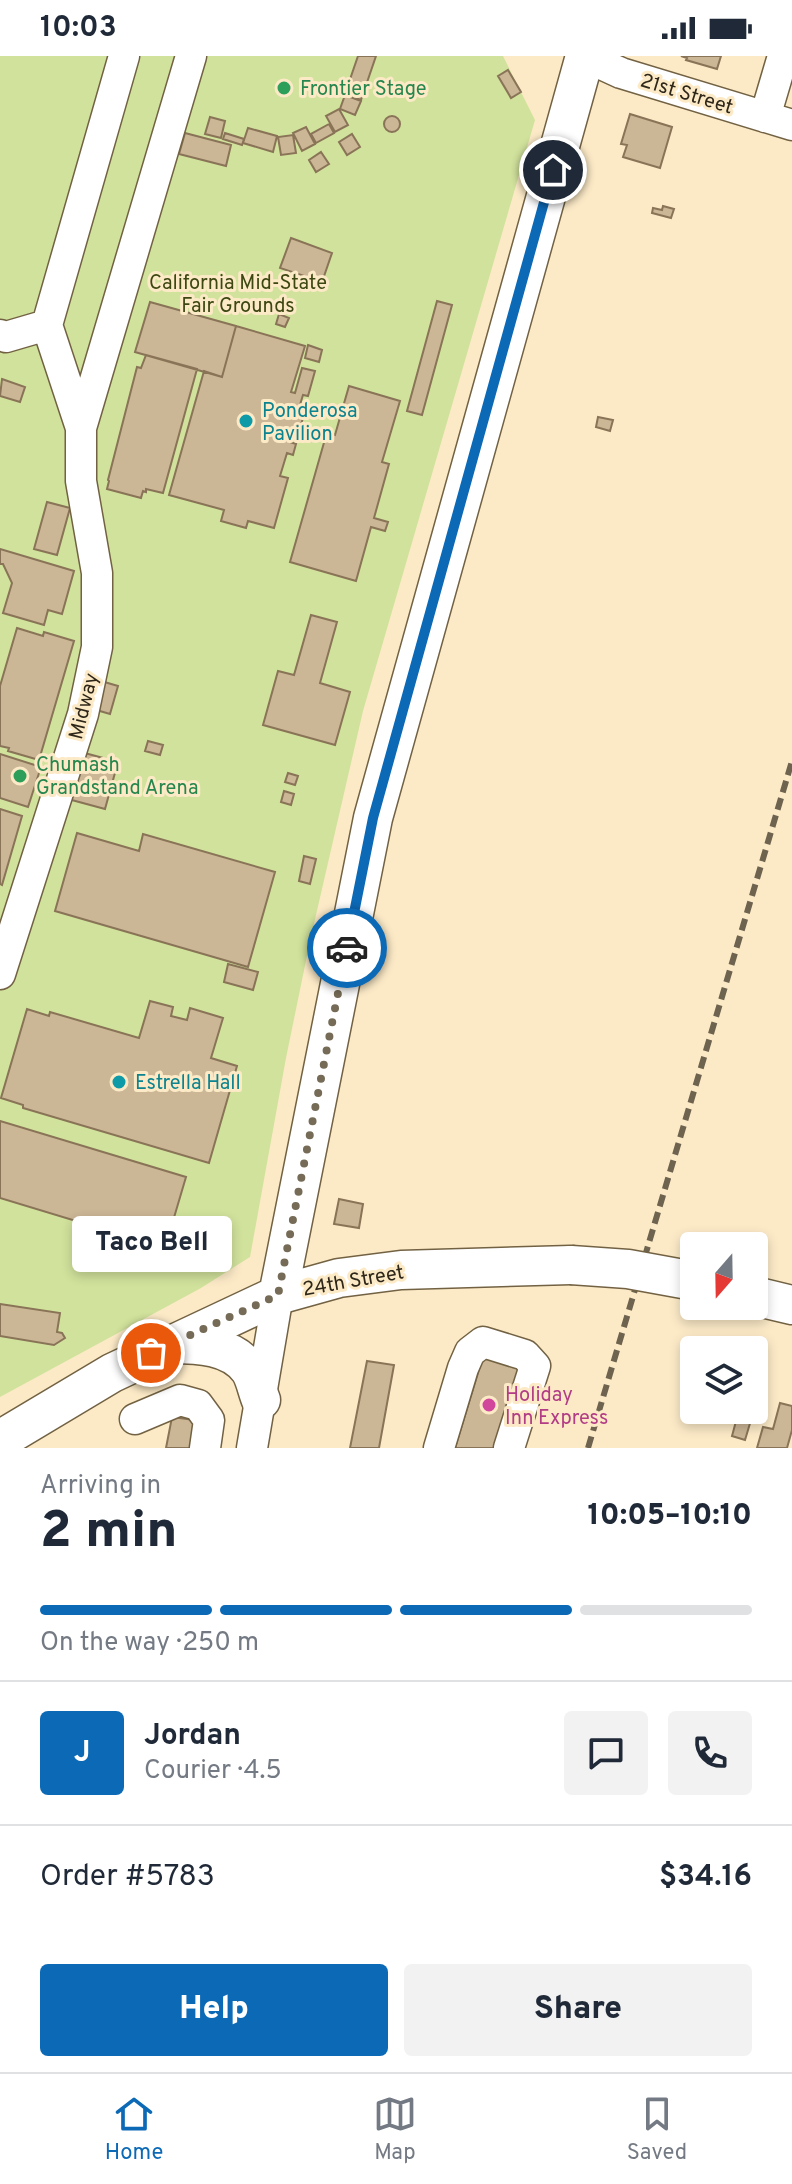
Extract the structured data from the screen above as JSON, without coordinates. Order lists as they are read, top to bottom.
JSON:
{
  "streets": {
    "main road": ["24th Street"],
    "street": ["21st Street", "Midway"]
  },
  "parks": ["California Mid-State Fair Grounds"],
  "places": [
    "Frontier Stage",
    "Ponderosa Pavilion",
    "Chumash Grandstand Arena",
    "Estrella Hall",
    "Taco Bell",
    "Holiday Inn Express"
  ],
  "north": "bottom",
  "page": {
    "status": "10:03",
    "bubble": "Taco Bell",
    "heading": ["2 min", "Arriving in", "10:05–10:10"],
    "panel": [
      "Jordan",
      "Courier · 4.5",
      "Order #5783",
      "$34.16"
    ],
    "bar": "On the way · 250 m",
    "round": "J",
    "buttons": ["Help", "Share"],
    "tabs": ["Home", "Map", "Saved"]
  }
}
